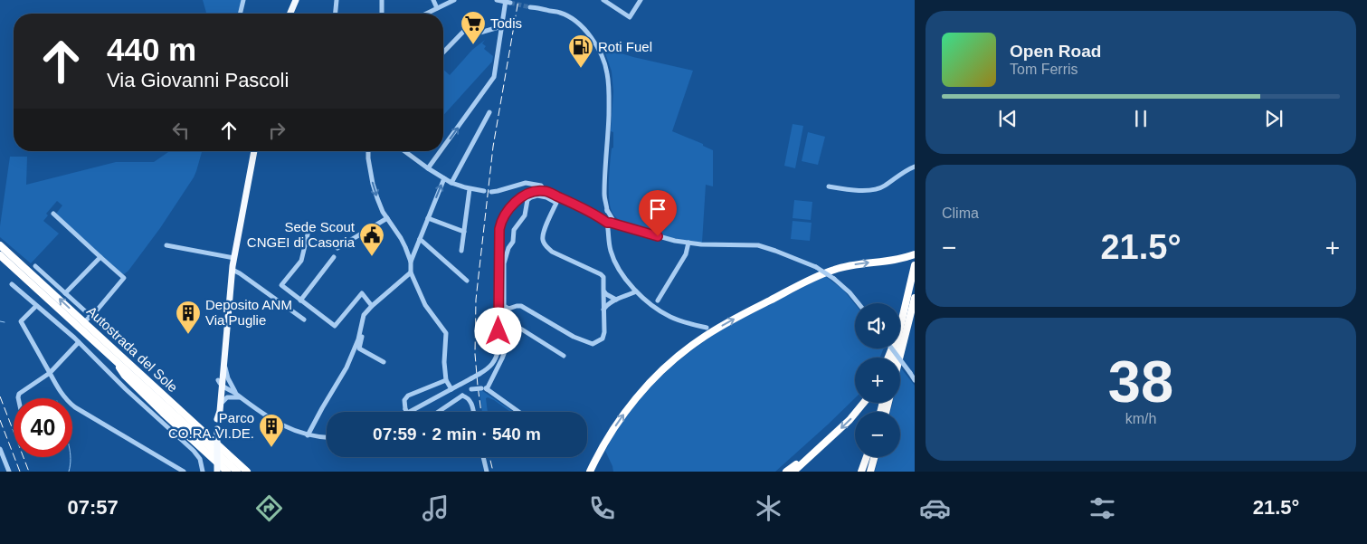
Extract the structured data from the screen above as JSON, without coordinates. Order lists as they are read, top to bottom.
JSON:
{
  "streets": {
    "highway": ["Autostrada del Sole"]
  },
  "places": {
    "supermarket": ["Todis"],
    "fuel station": ["Roti Fuel"],
    "public building": ["Sede Scout CNGEI di Casoria"],
    "building": ["Deposito ANM Via Puglie", "Parco CO.RA.VI.DE."]
  },
  "page": {
    "turn": ["440 m", "Via Giovanni Pascoli"],
    "song": ["Open Road", "Tom Ferris"],
    "tile": [
      "Clima",
      ["38", "km/h"]
    ],
    "heat": ["−", "21.5°", "+"],
    "map_buttons": ["+", "−"],
    "limit": "40",
    "trip": "07:59 · 2 min · 540 m",
    "tabs": ["07:57", "21.5°"]
  }
}
